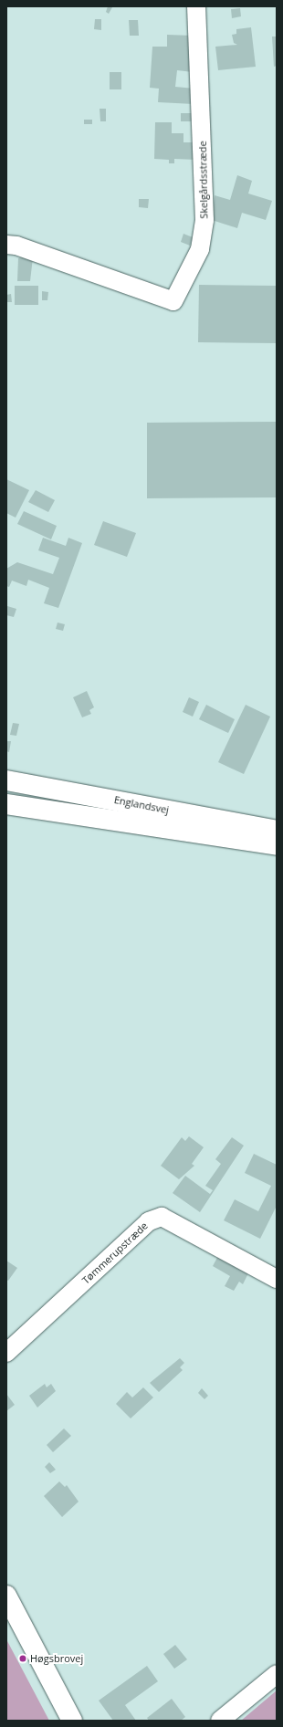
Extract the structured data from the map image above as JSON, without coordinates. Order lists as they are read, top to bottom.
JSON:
{
  "streets": {
    "main road": ["Englandsvej"],
    "street": ["Skelgårdsstræde", "Tømmerupstræde"]
  },
  "places": ["Høgsbrovej"]
}
